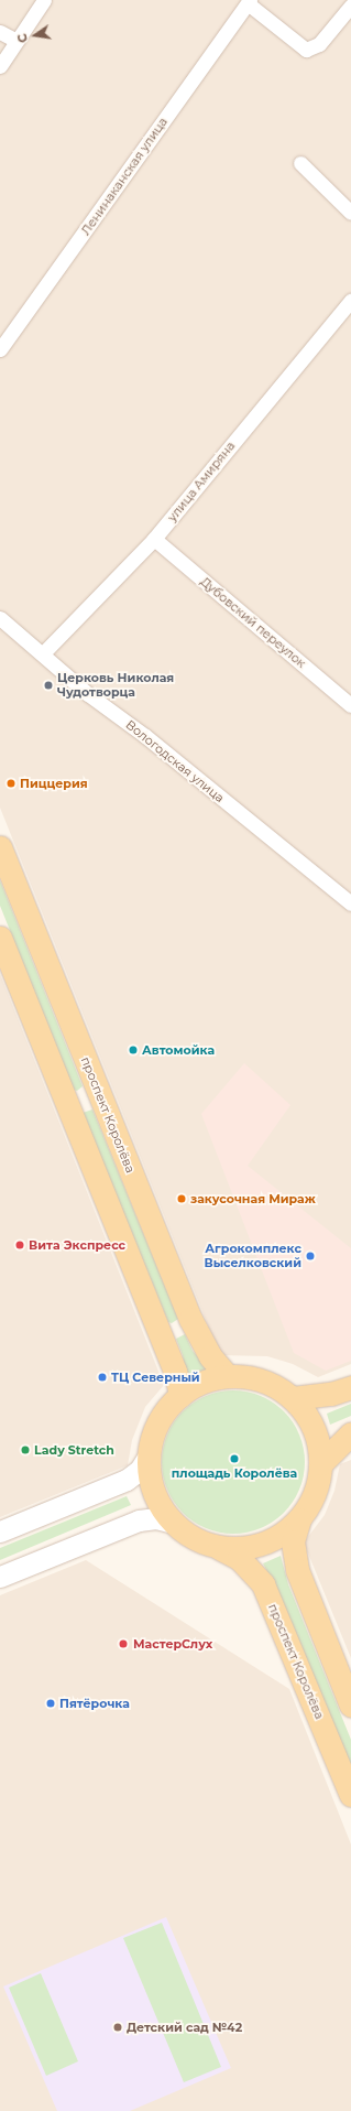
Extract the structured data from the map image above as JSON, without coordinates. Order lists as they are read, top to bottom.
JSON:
{
  "streets": {
    "main road": ["проспект Королёва"],
    "street": [
      "Ленинаканская улица",
      "улица Амиряна",
      "Дубовский переулок",
      "Вологодская улица"
    ]
  },
  "crossings": [
    ["улица Амиряна", "Дубовский переулок"],
    ["улица Амиряна", "Вологодская улица"]
  ],
  "places": [
    "Церковь Николая Чудотворца",
    "Пиццерия",
    "Автомойка",
    "закусочная Мираж",
    "Вита Экспресс",
    "Агрокомплекс Выселковский",
    "ТЦ Северный",
    "Lady Stretch",
    "площадь Королёва",
    "МастерСлух",
    "Пятёрочка",
    "Детский сад №42"
  ],
  "north": "left"
}
